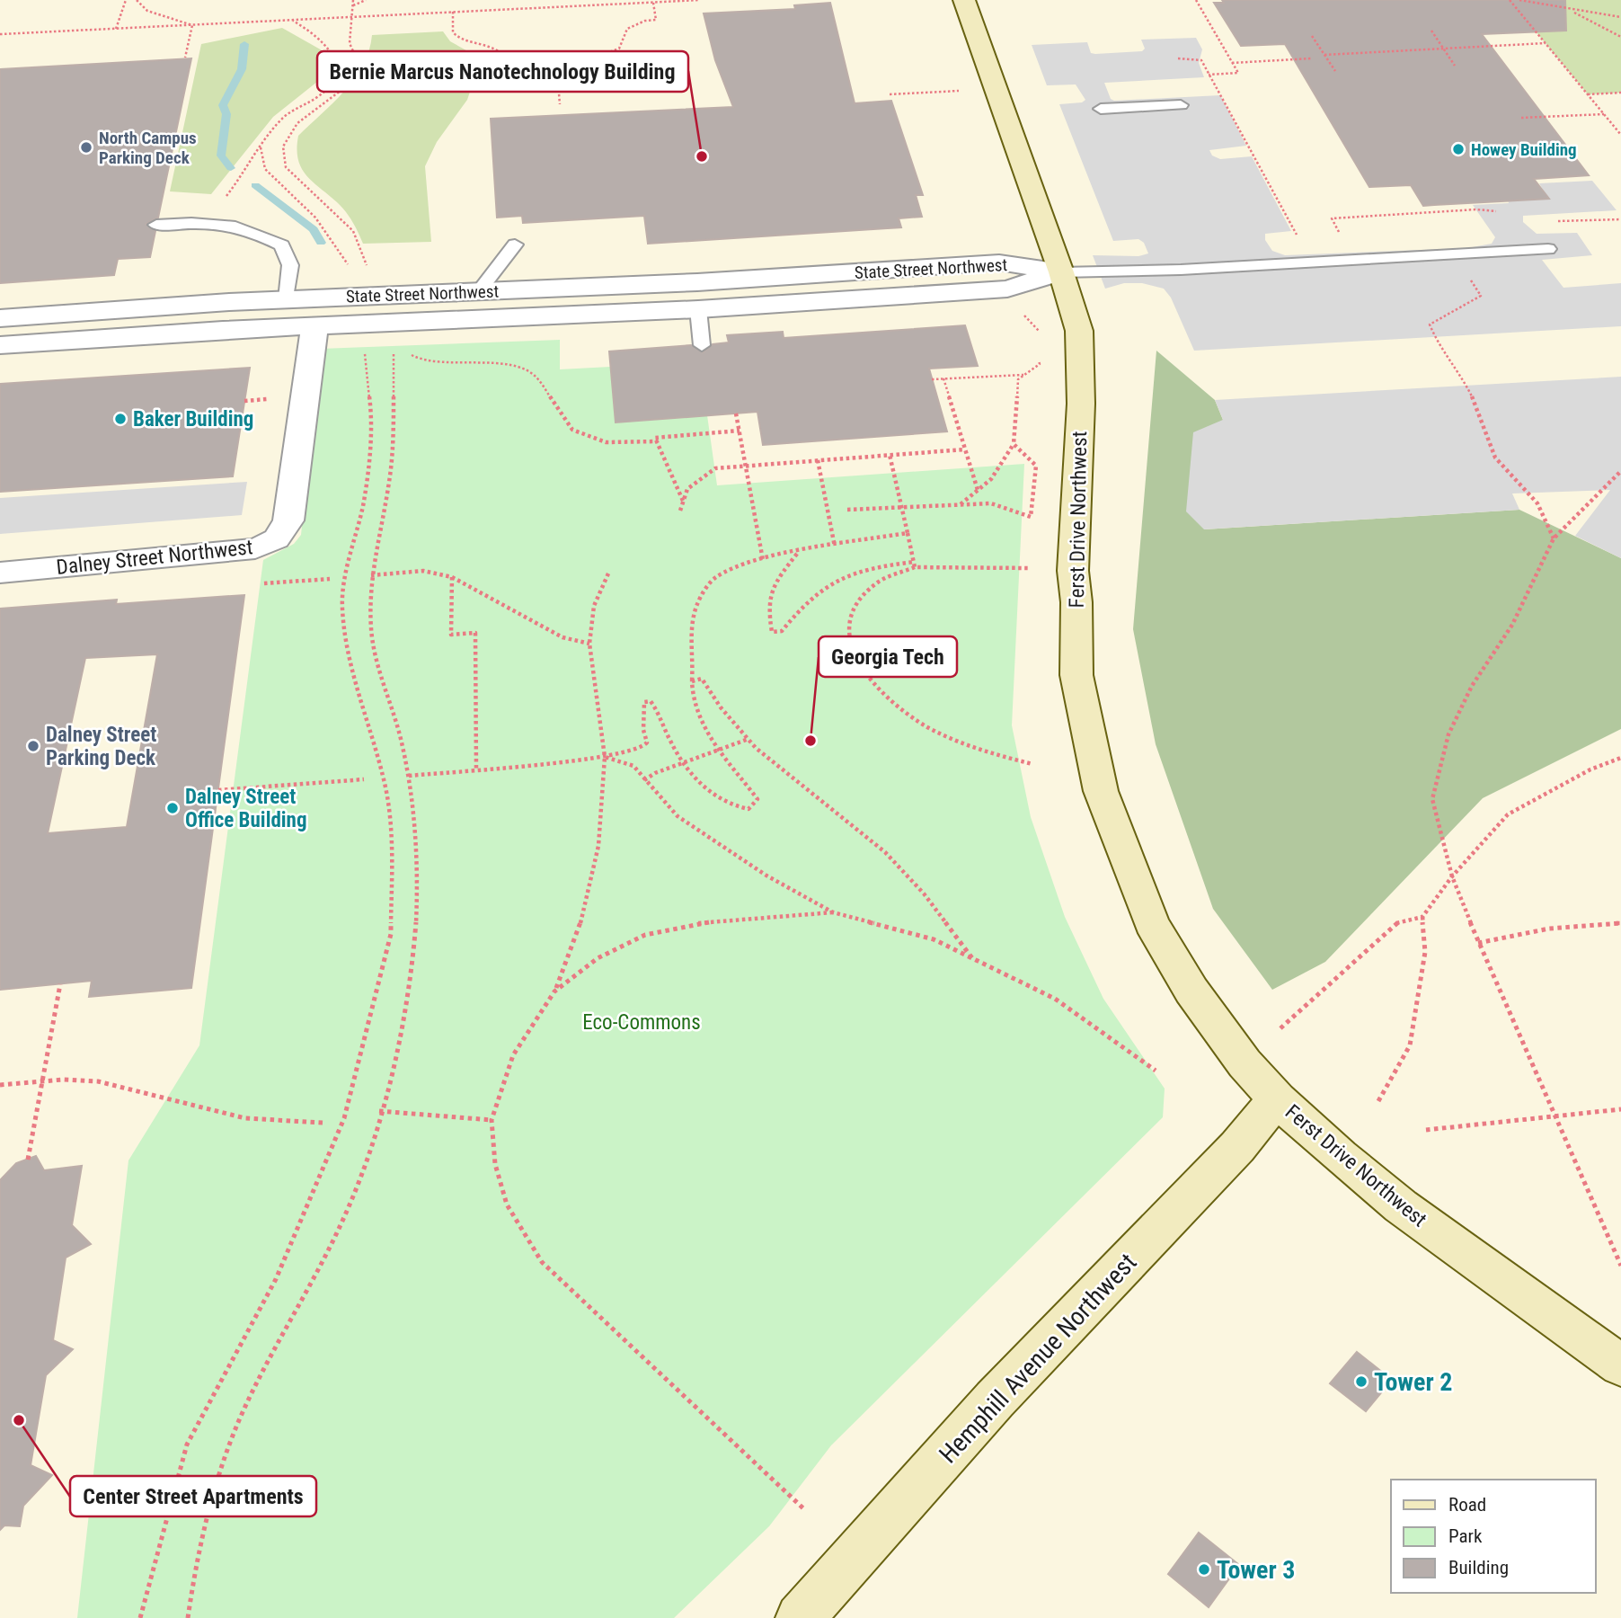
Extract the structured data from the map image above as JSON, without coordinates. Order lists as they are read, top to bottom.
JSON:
{
  "streets": {
    "street": [
      "State Street Northwest",
      "Ferst Drive Northwest",
      "Dalney Street Northwest",
      "Hemphill Avenue Northwest"
    ]
  },
  "crossings": [
    ["State Street Northwest", "Ferst Drive Northwest"],
    ["State Street Northwest", "Dalney Street Northwest"],
    ["Ferst Drive Northwest", "Hemphill Avenue Northwest"]
  ],
  "parks": ["Eco-Commons"],
  "places": [
    "North Campus Parking Deck",
    "Howey Building",
    "Bernie Marcus Nanotechnology Building",
    "Baker Building",
    "Georgia Tech",
    "Dalney Street Parking Deck",
    "Dalney Street Office Building",
    "Tower 2",
    "Center Street Apartments",
    "Tower 3"
  ],
  "legend": ["Road", "Park", "Building"]
}
